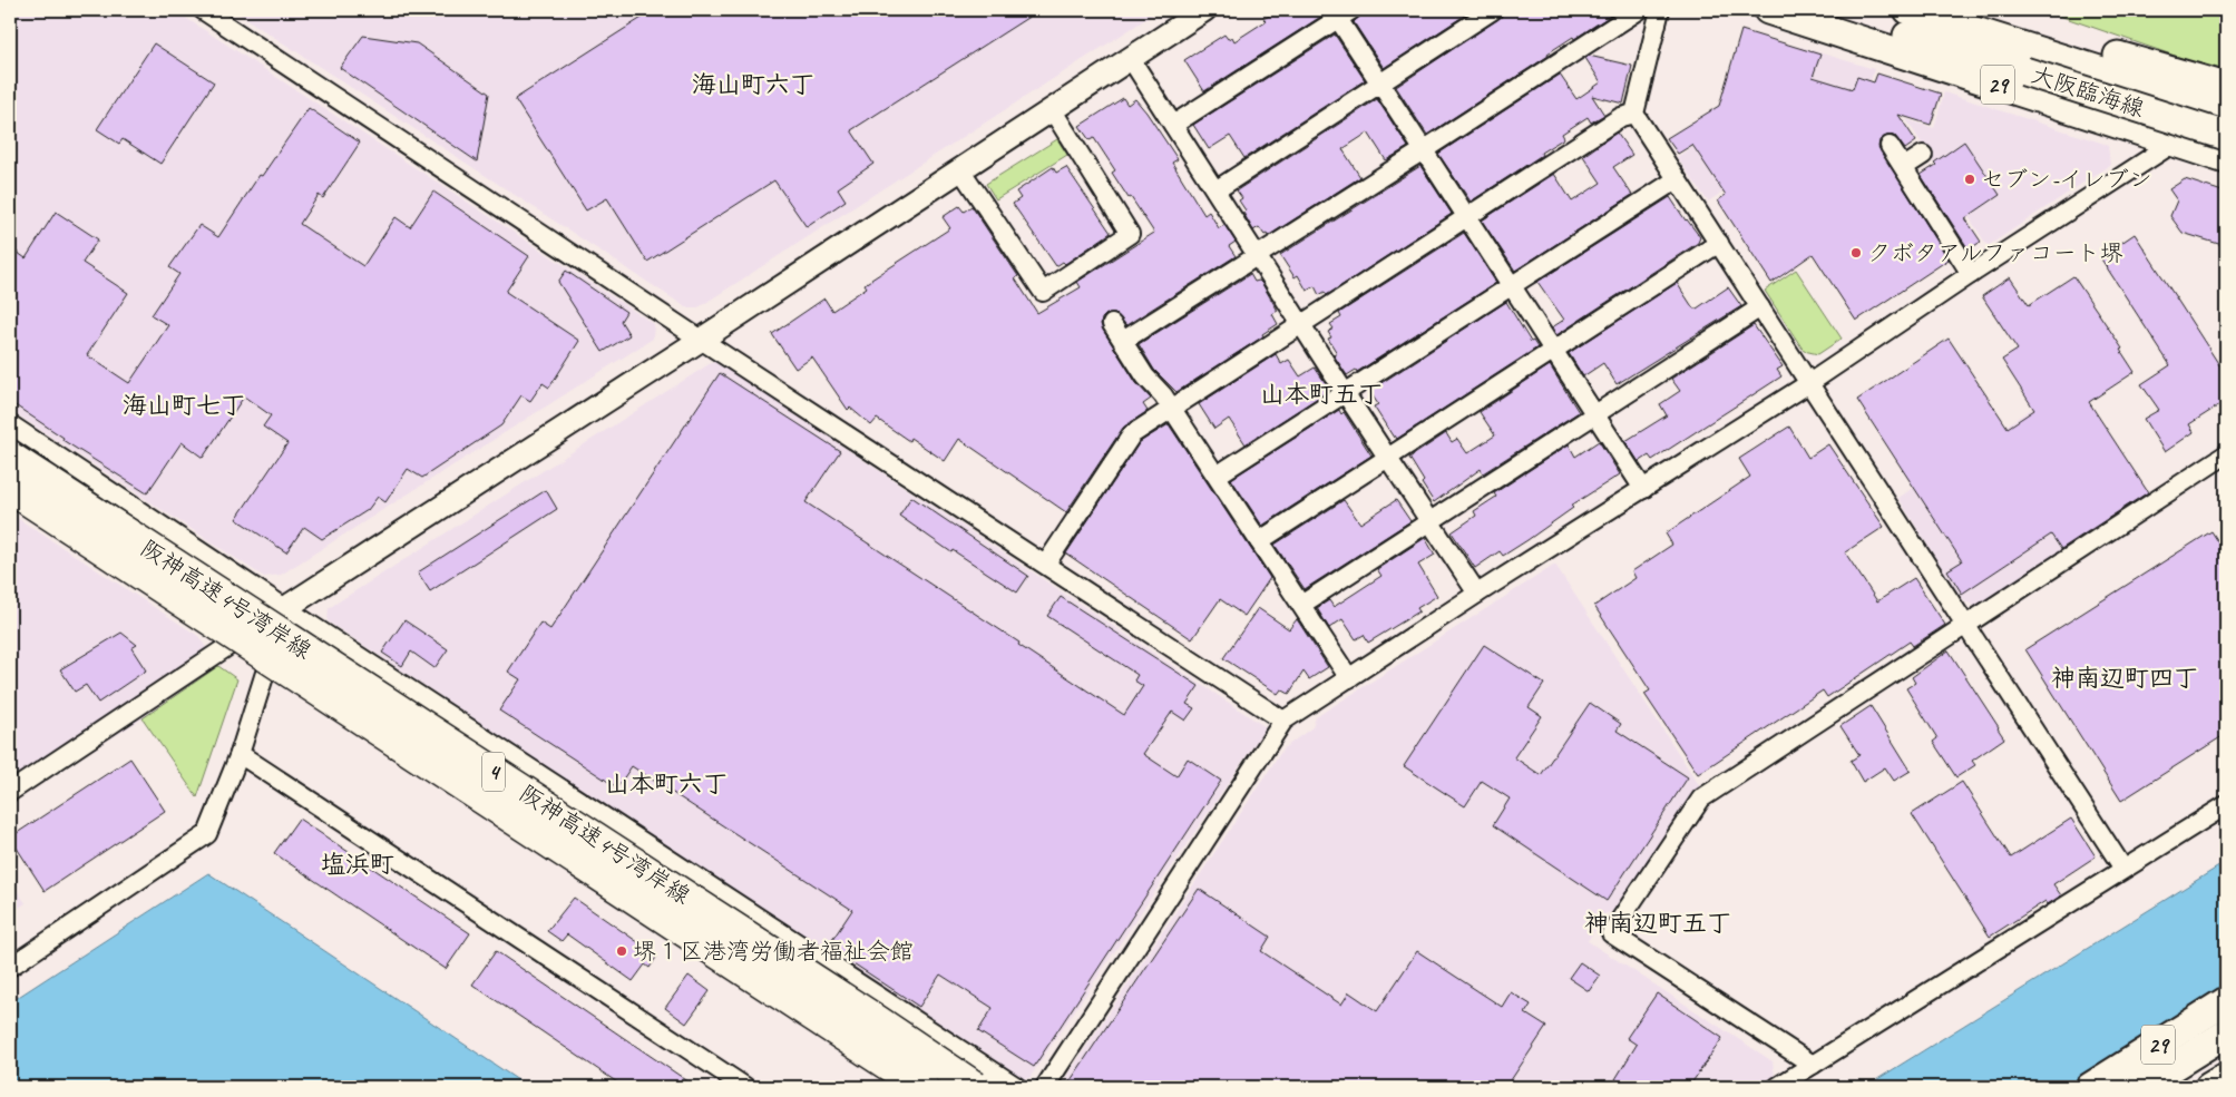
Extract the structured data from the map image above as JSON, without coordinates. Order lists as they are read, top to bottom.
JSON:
{
  "streets": {
    "highway": ["阪神高速4号湾岸線", "4"],
    "main road": ["29", "大阪臨海線"]
  },
  "districts": [
    "海山町六丁",
    "山本町五丁",
    "海山町七丁",
    "神南辺町四丁",
    "山本町六丁",
    "塩浜町",
    "神南辺町五丁"
  ],
  "places": ["セブン-イレブン", "クボタアルファコート堺", "堺１区港湾労働者福祉会館"]
}
